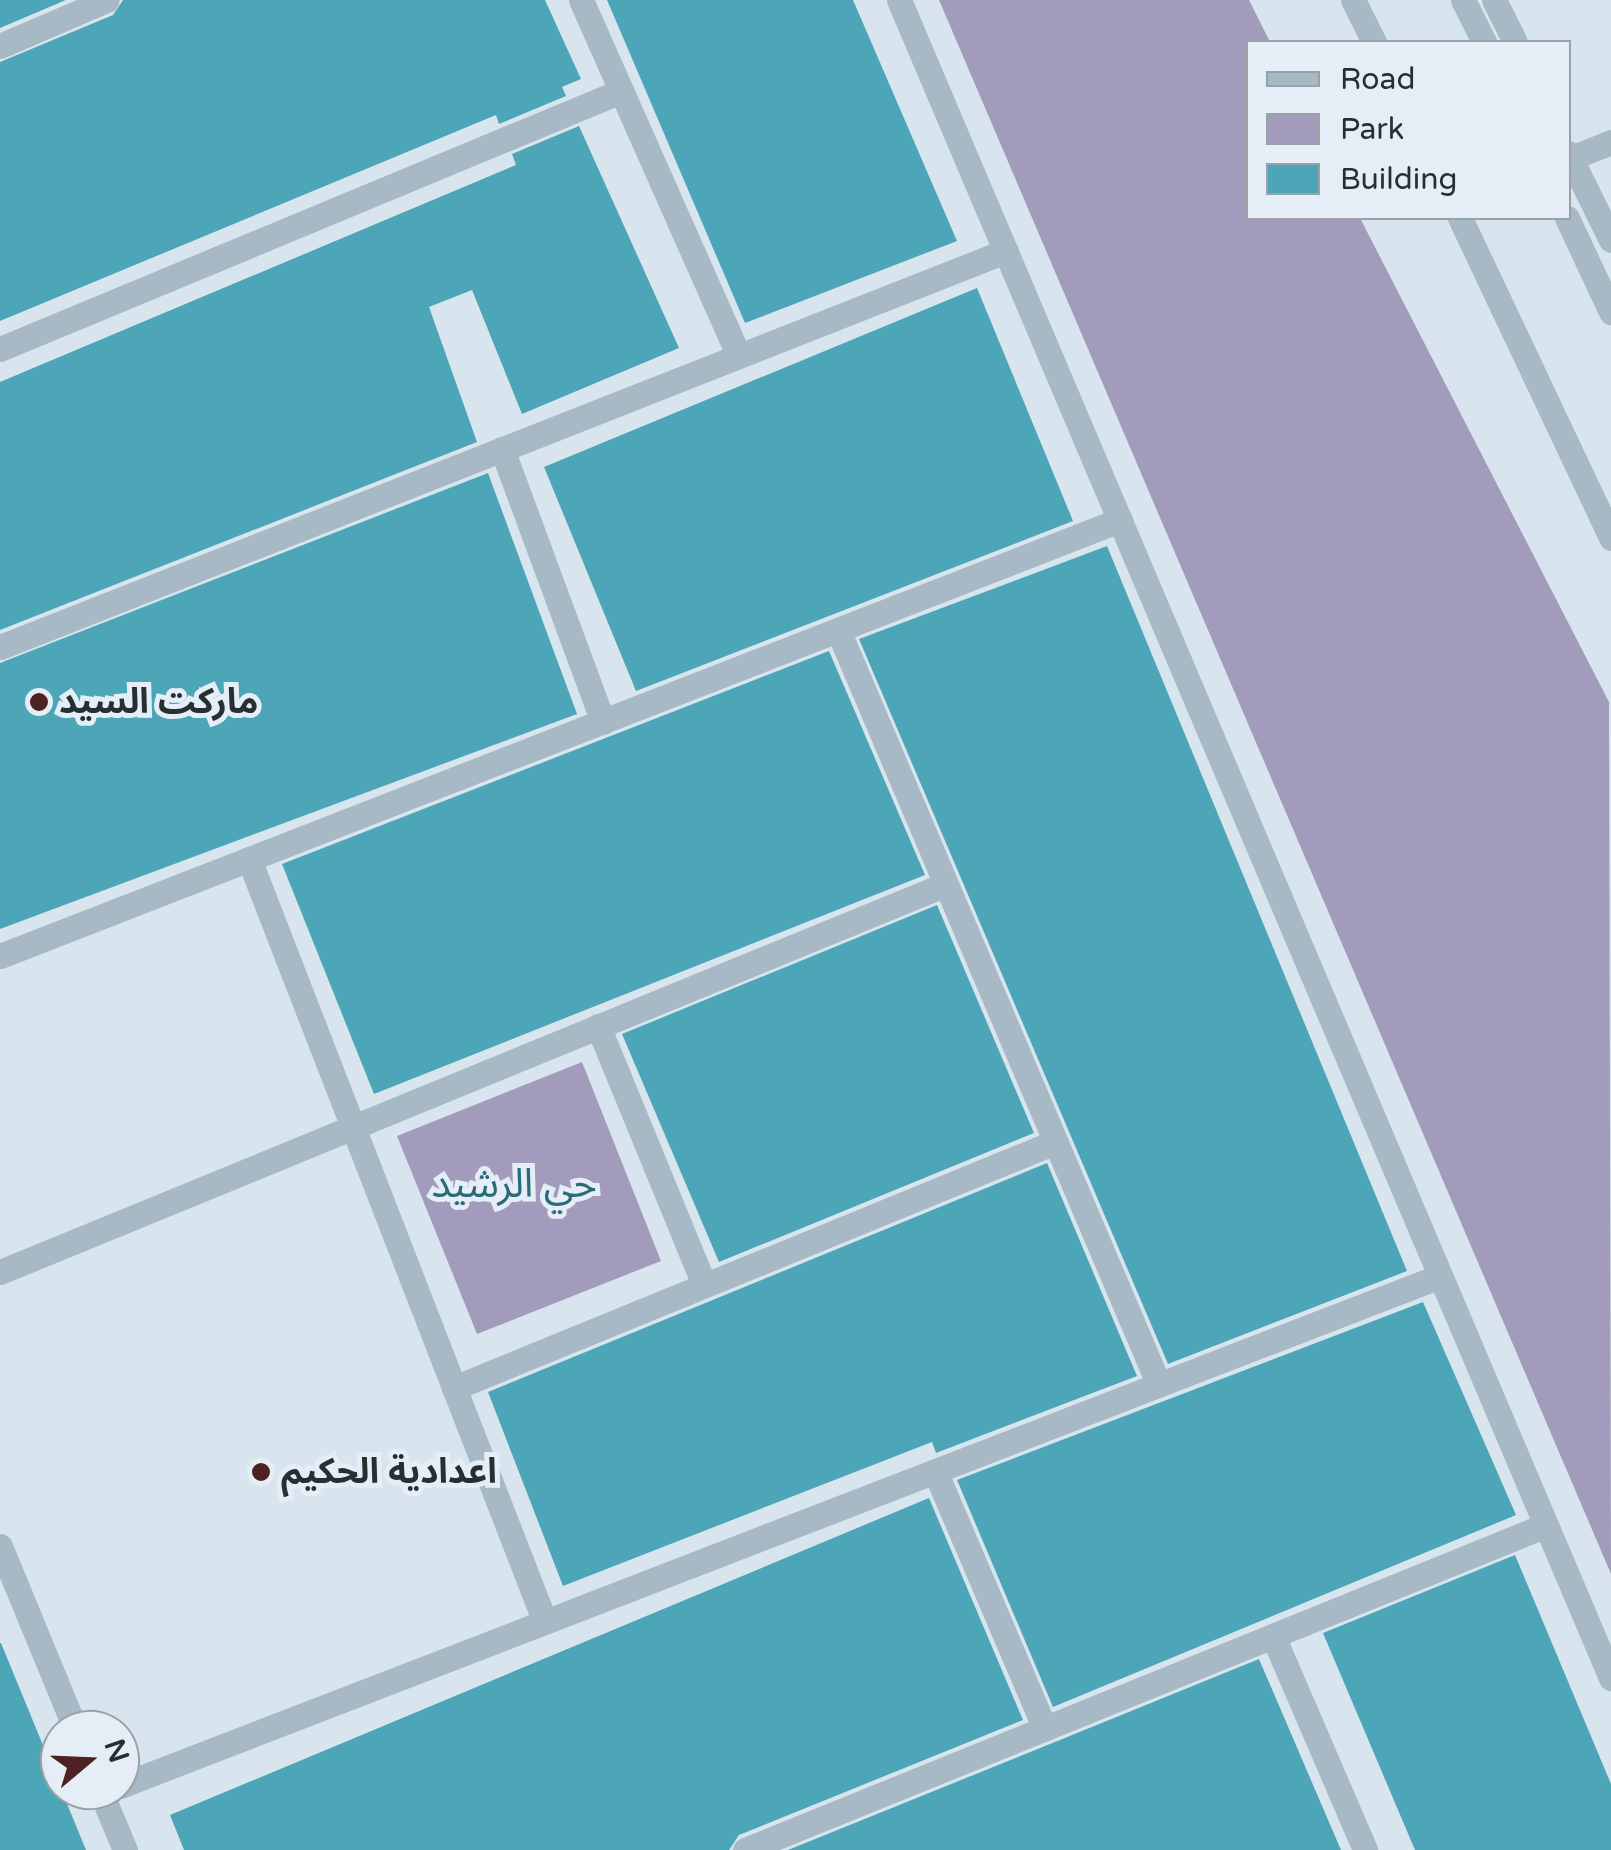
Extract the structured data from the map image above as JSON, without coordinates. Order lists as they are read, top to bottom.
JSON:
{
  "districts": ["حي الرشيد"],
  "places": ["ماركت السيد", "اعدادية الحكيم"],
  "legend": ["Road", "Park", "Building"],
  "north": "right"
}
